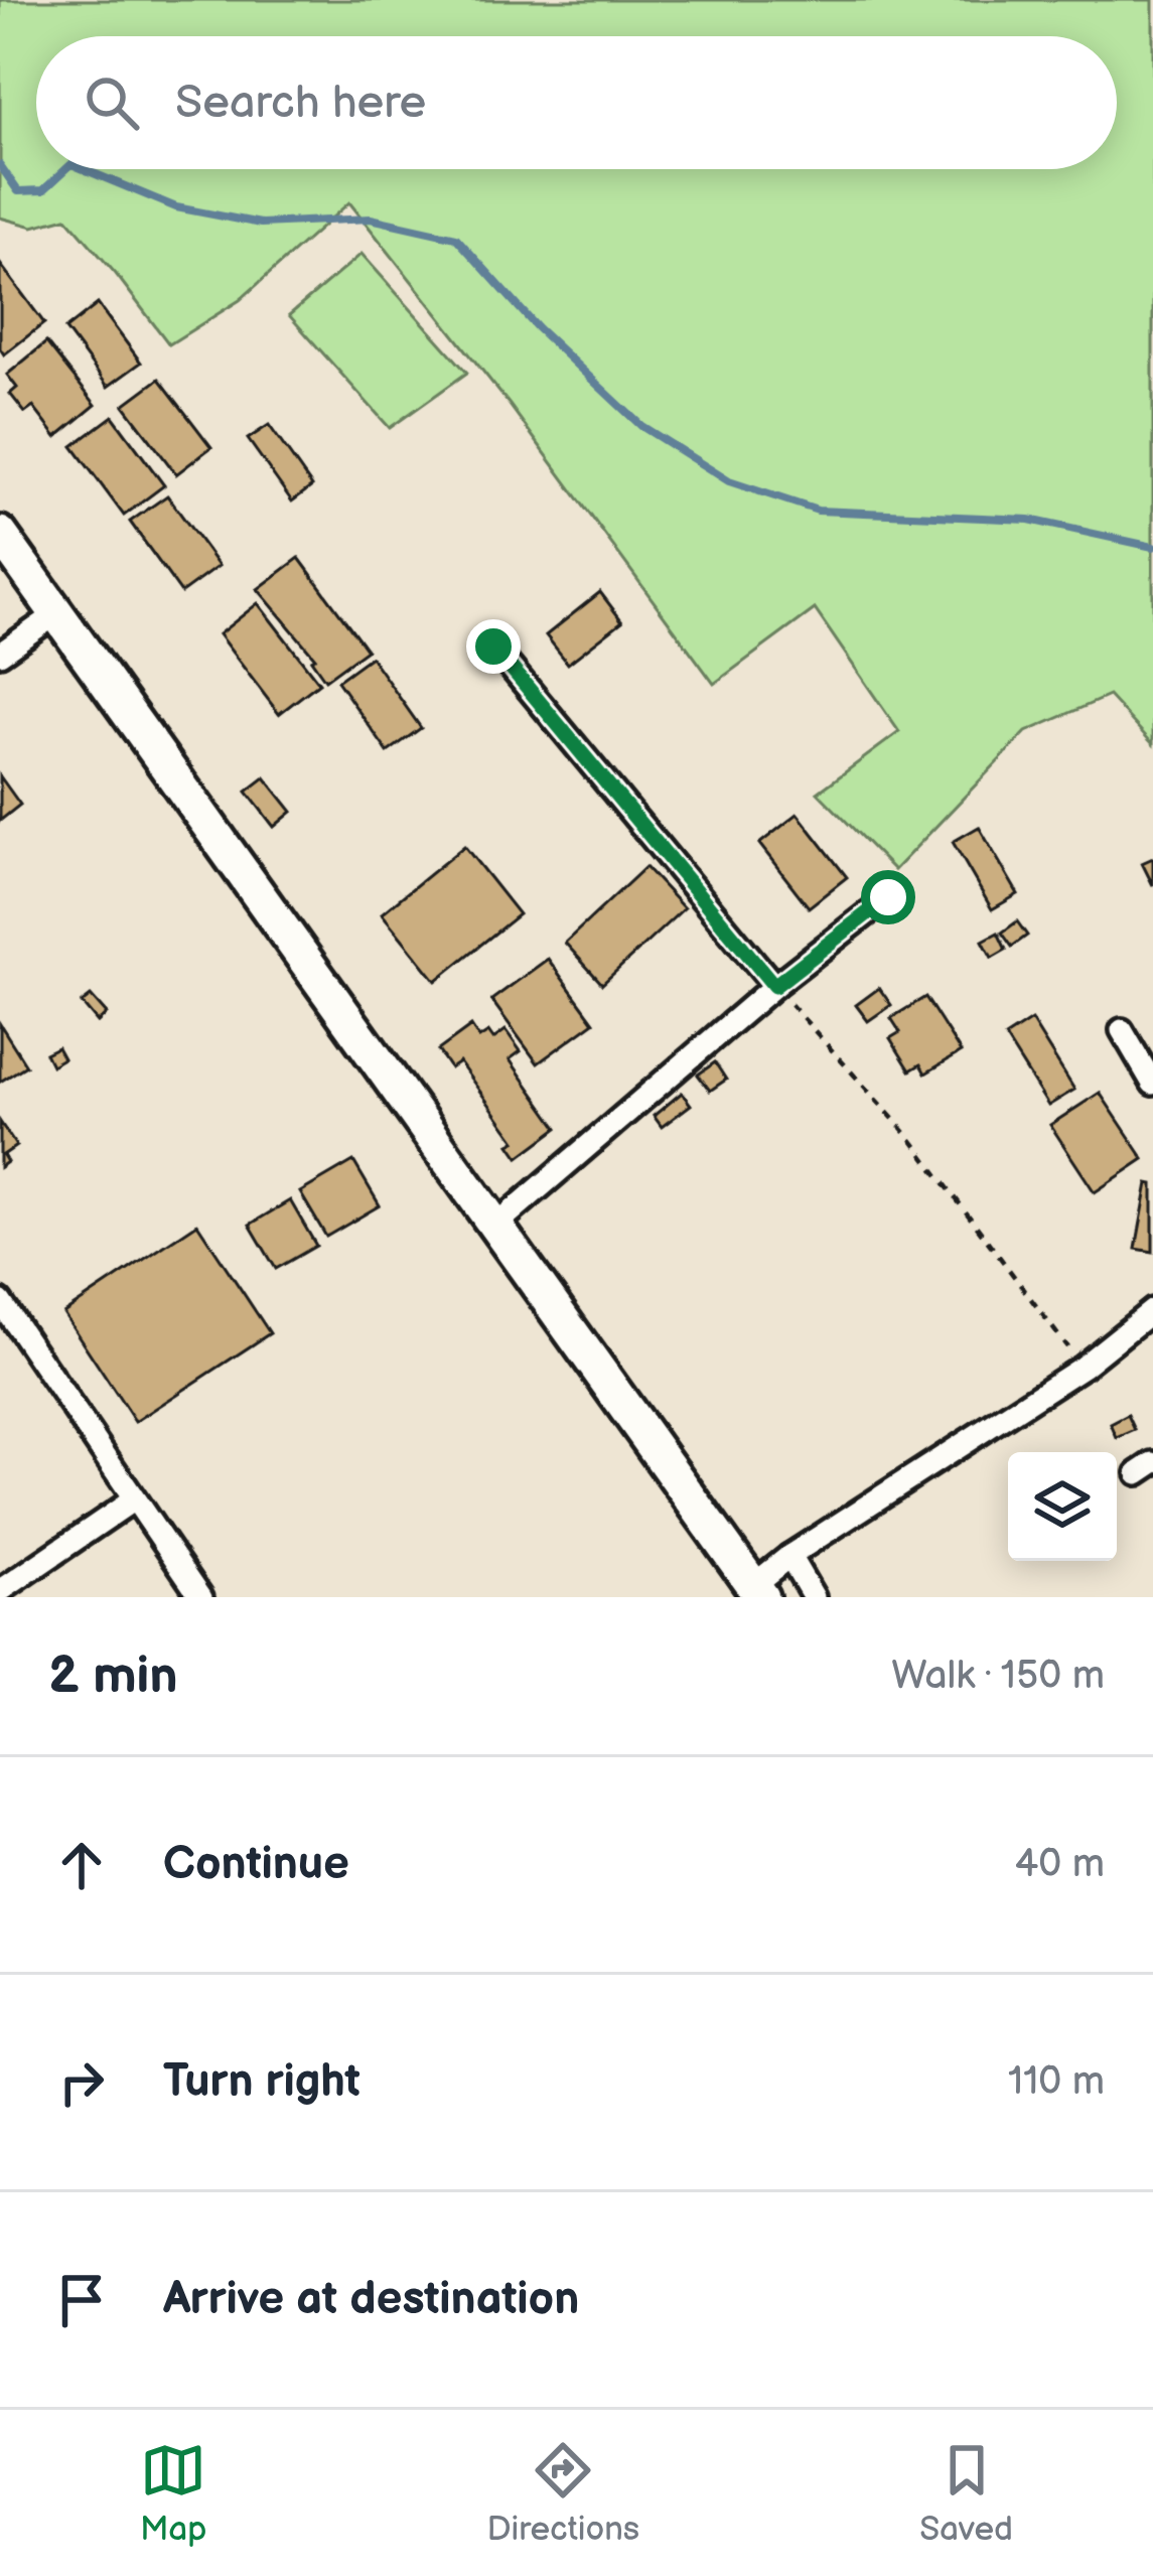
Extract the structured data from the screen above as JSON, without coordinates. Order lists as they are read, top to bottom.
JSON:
{
  "page": {
    "search": "Search here",
    "heading": ["2 min", "Walk · 150 m"],
    "list": [
      ["Continue", "40 m"],
      ["Turn right", "110 m"],
      "Arrive at destination"
    ],
    "nav": ["Map", "Directions", "Saved"]
  }
}
